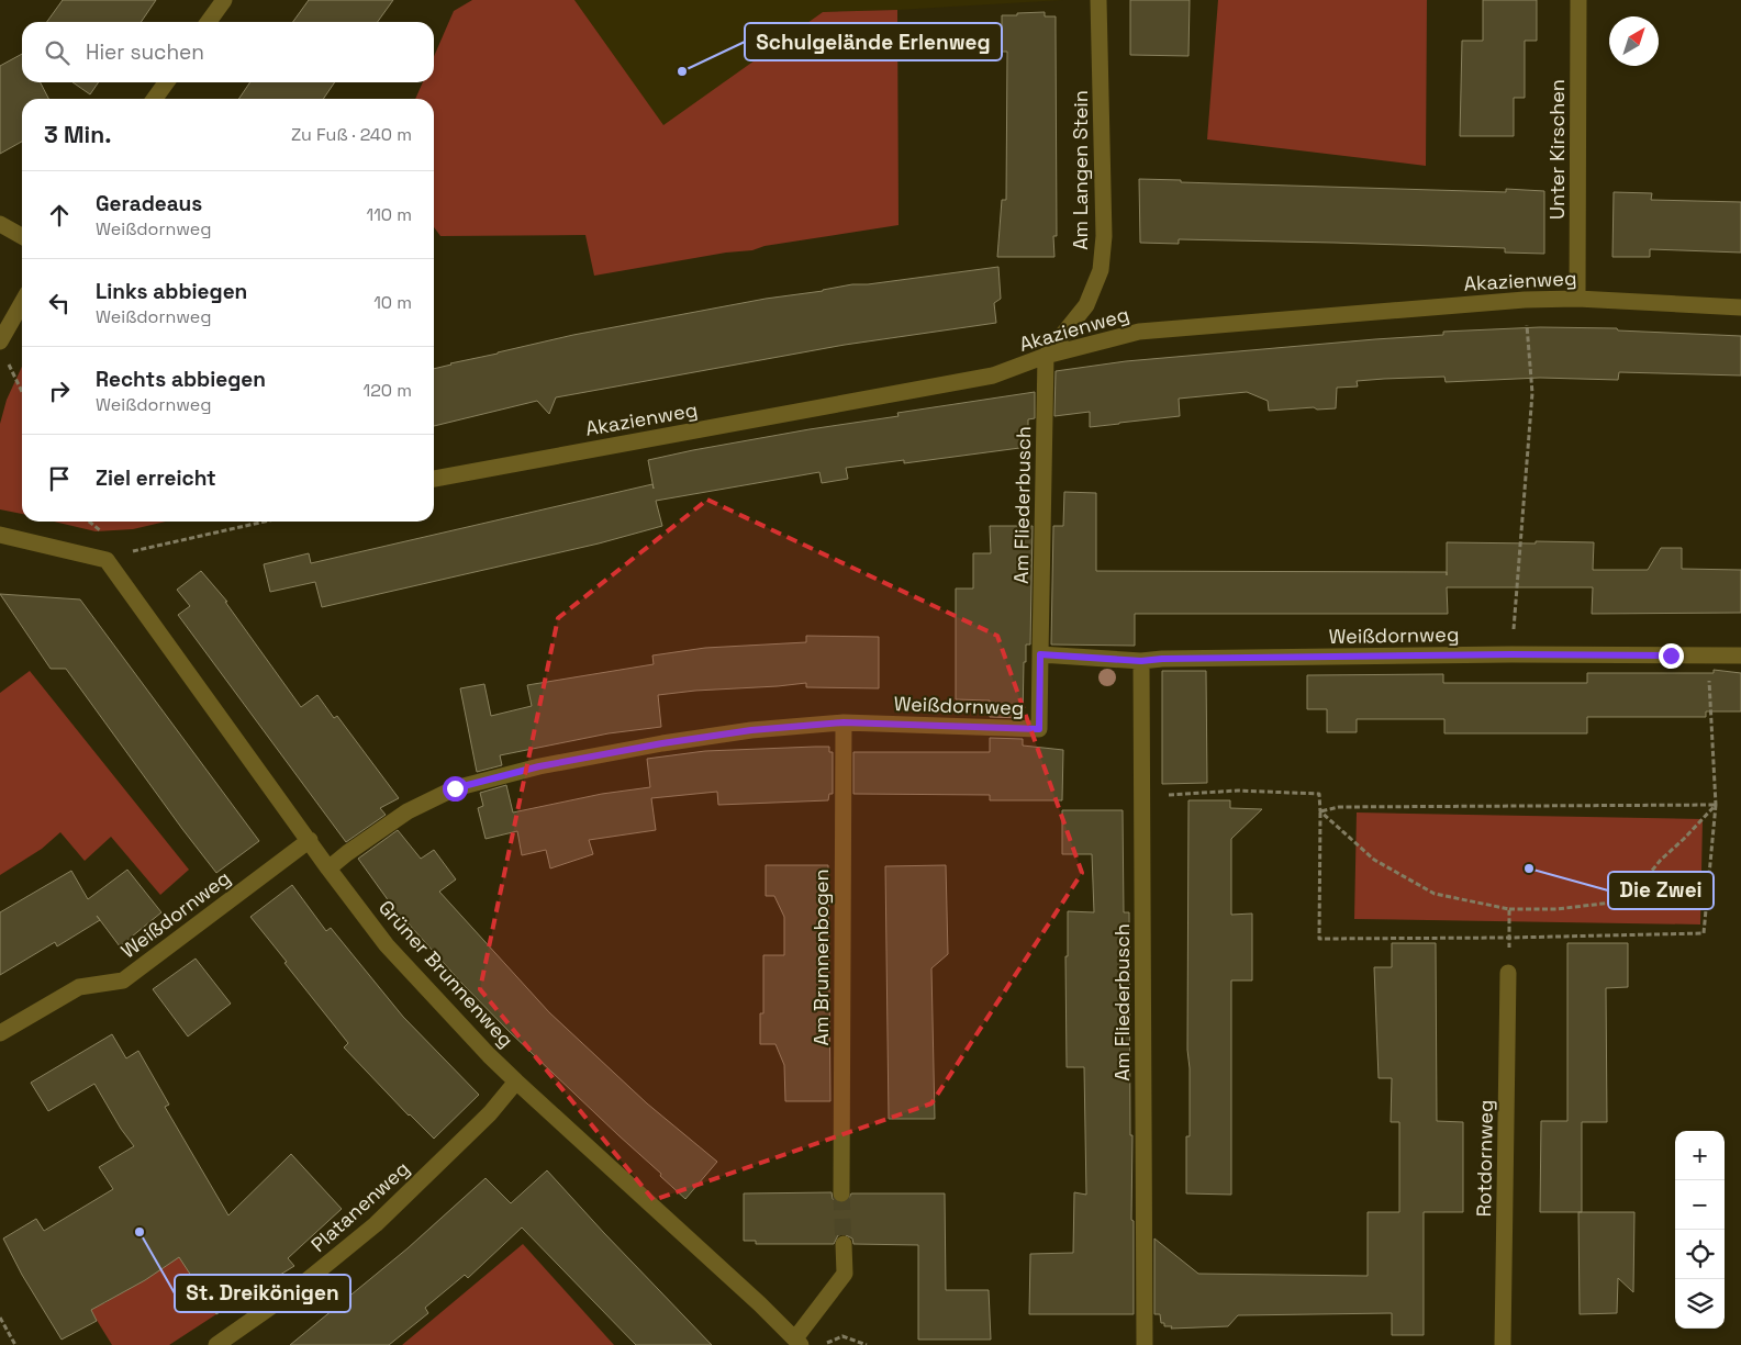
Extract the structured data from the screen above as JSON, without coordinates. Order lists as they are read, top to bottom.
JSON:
{
  "streets": {
    "street": [
      "Unter Kirschen",
      "Am Langen Stein",
      "Akazienweg",
      "Am Fliederbusch",
      "Weißdornweg",
      "Am Brunnenbogen",
      "Grüner Brunnenweg",
      "Rotdornweg",
      "Platanenweg"
    ]
  },
  "crossings": [
    ["Unter Kirschen", "Akazienweg"],
    ["Am Langen Stein", "Akazienweg"],
    ["Am Langen Stein", "Am Fliederbusch"],
    ["Akazienweg", "Am Fliederbusch"],
    ["Am Fliederbusch", "Weißdornweg"],
    ["Weißdornweg", "Am Brunnenbogen"],
    ["Weißdornweg", "Grüner Brunnenweg"],
    ["Grüner Brunnenweg", "Platanenweg"]
  ],
  "places": ["Schulgelände Erlenweg", "Die Zwei", "St. Dreikönigen"],
  "north": "top right",
  "page": {
    "search": "Hier suchen",
    "heading": ["3 Min.", "Zu Fuß · 240 m"],
    "list": [
      ["Geradeaus", "Weißdornweg", "110 m"],
      ["Links abbiegen", "Weißdornweg", "10 m"],
      ["Rechts abbiegen", "Weißdornweg", "120 m"],
      "Ziel erreicht"
    ],
    "map_buttons": ["+", "−"]
  }
}
